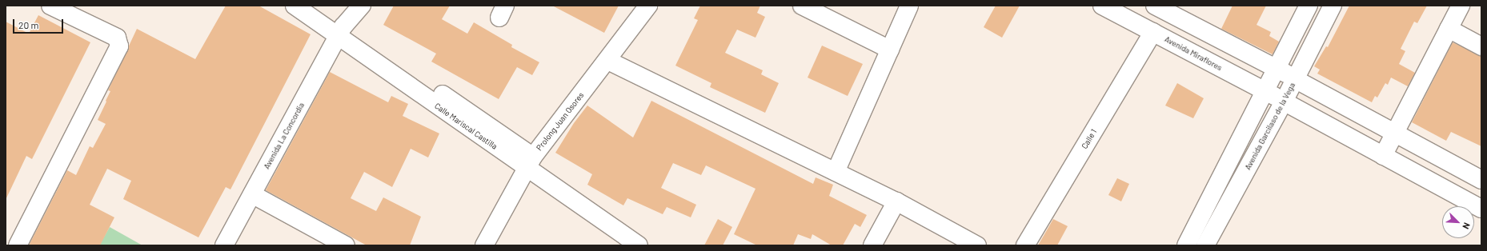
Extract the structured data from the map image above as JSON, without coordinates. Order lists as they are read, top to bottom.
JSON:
{
  "streets": {
    "street": [
      "Avenida Miraflores",
      "Prolong Juan Osores",
      "Calle Mariscal Castilla",
      "Avenida Garcilaso de la Vega",
      "Avenida La Concordia",
      "Calle 1"
    ]
  },
  "crossings": [
    ["Avenida Miraflores", "Avenida Garcilaso de la Vega"],
    ["Avenida Miraflores", "Calle 1"],
    ["Prolong Juan Osores", "Calle Mariscal Castilla"],
    ["Calle Mariscal Castilla", "Avenida La Concordia"]
  ],
  "scale_bar": "20 m",
  "north": "bottom right"
}
